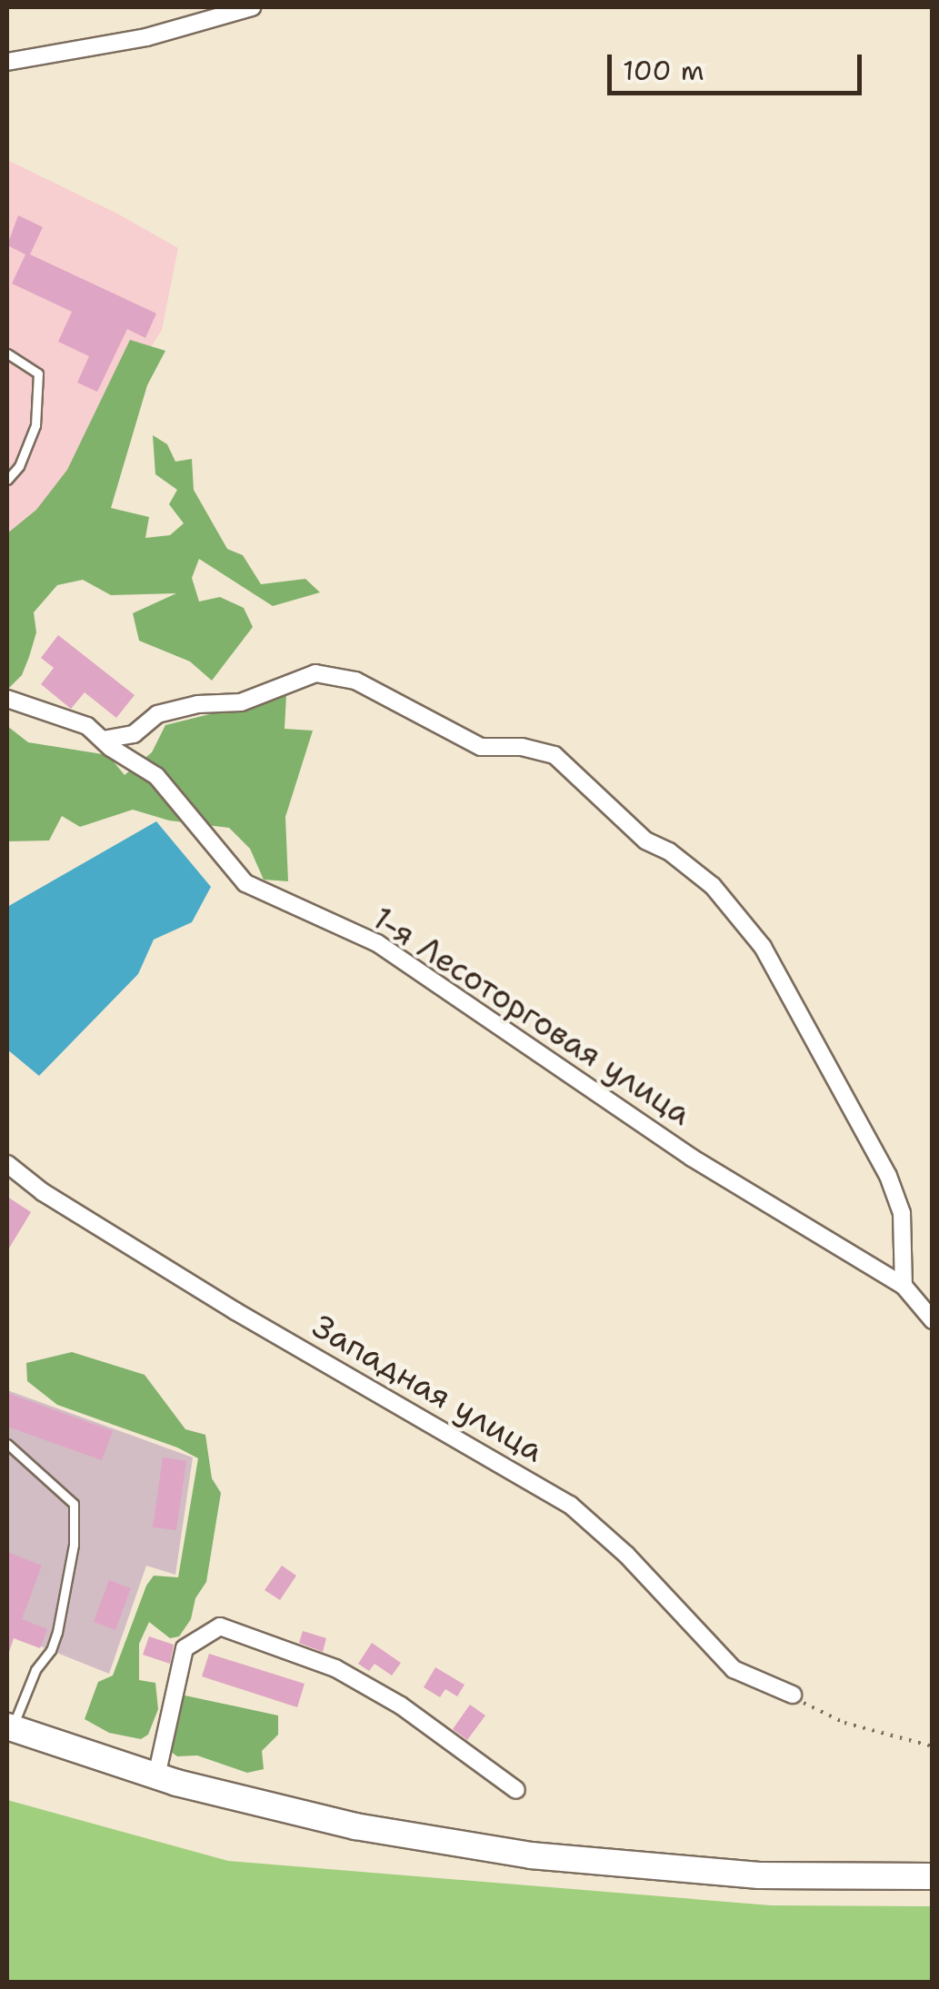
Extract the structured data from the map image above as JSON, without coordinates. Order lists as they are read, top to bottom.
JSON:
{
  "streets": {
    "street": ["1-я Лесоторговая улица", "Западная улица"]
  },
  "scale_bar": "100 m"
}
